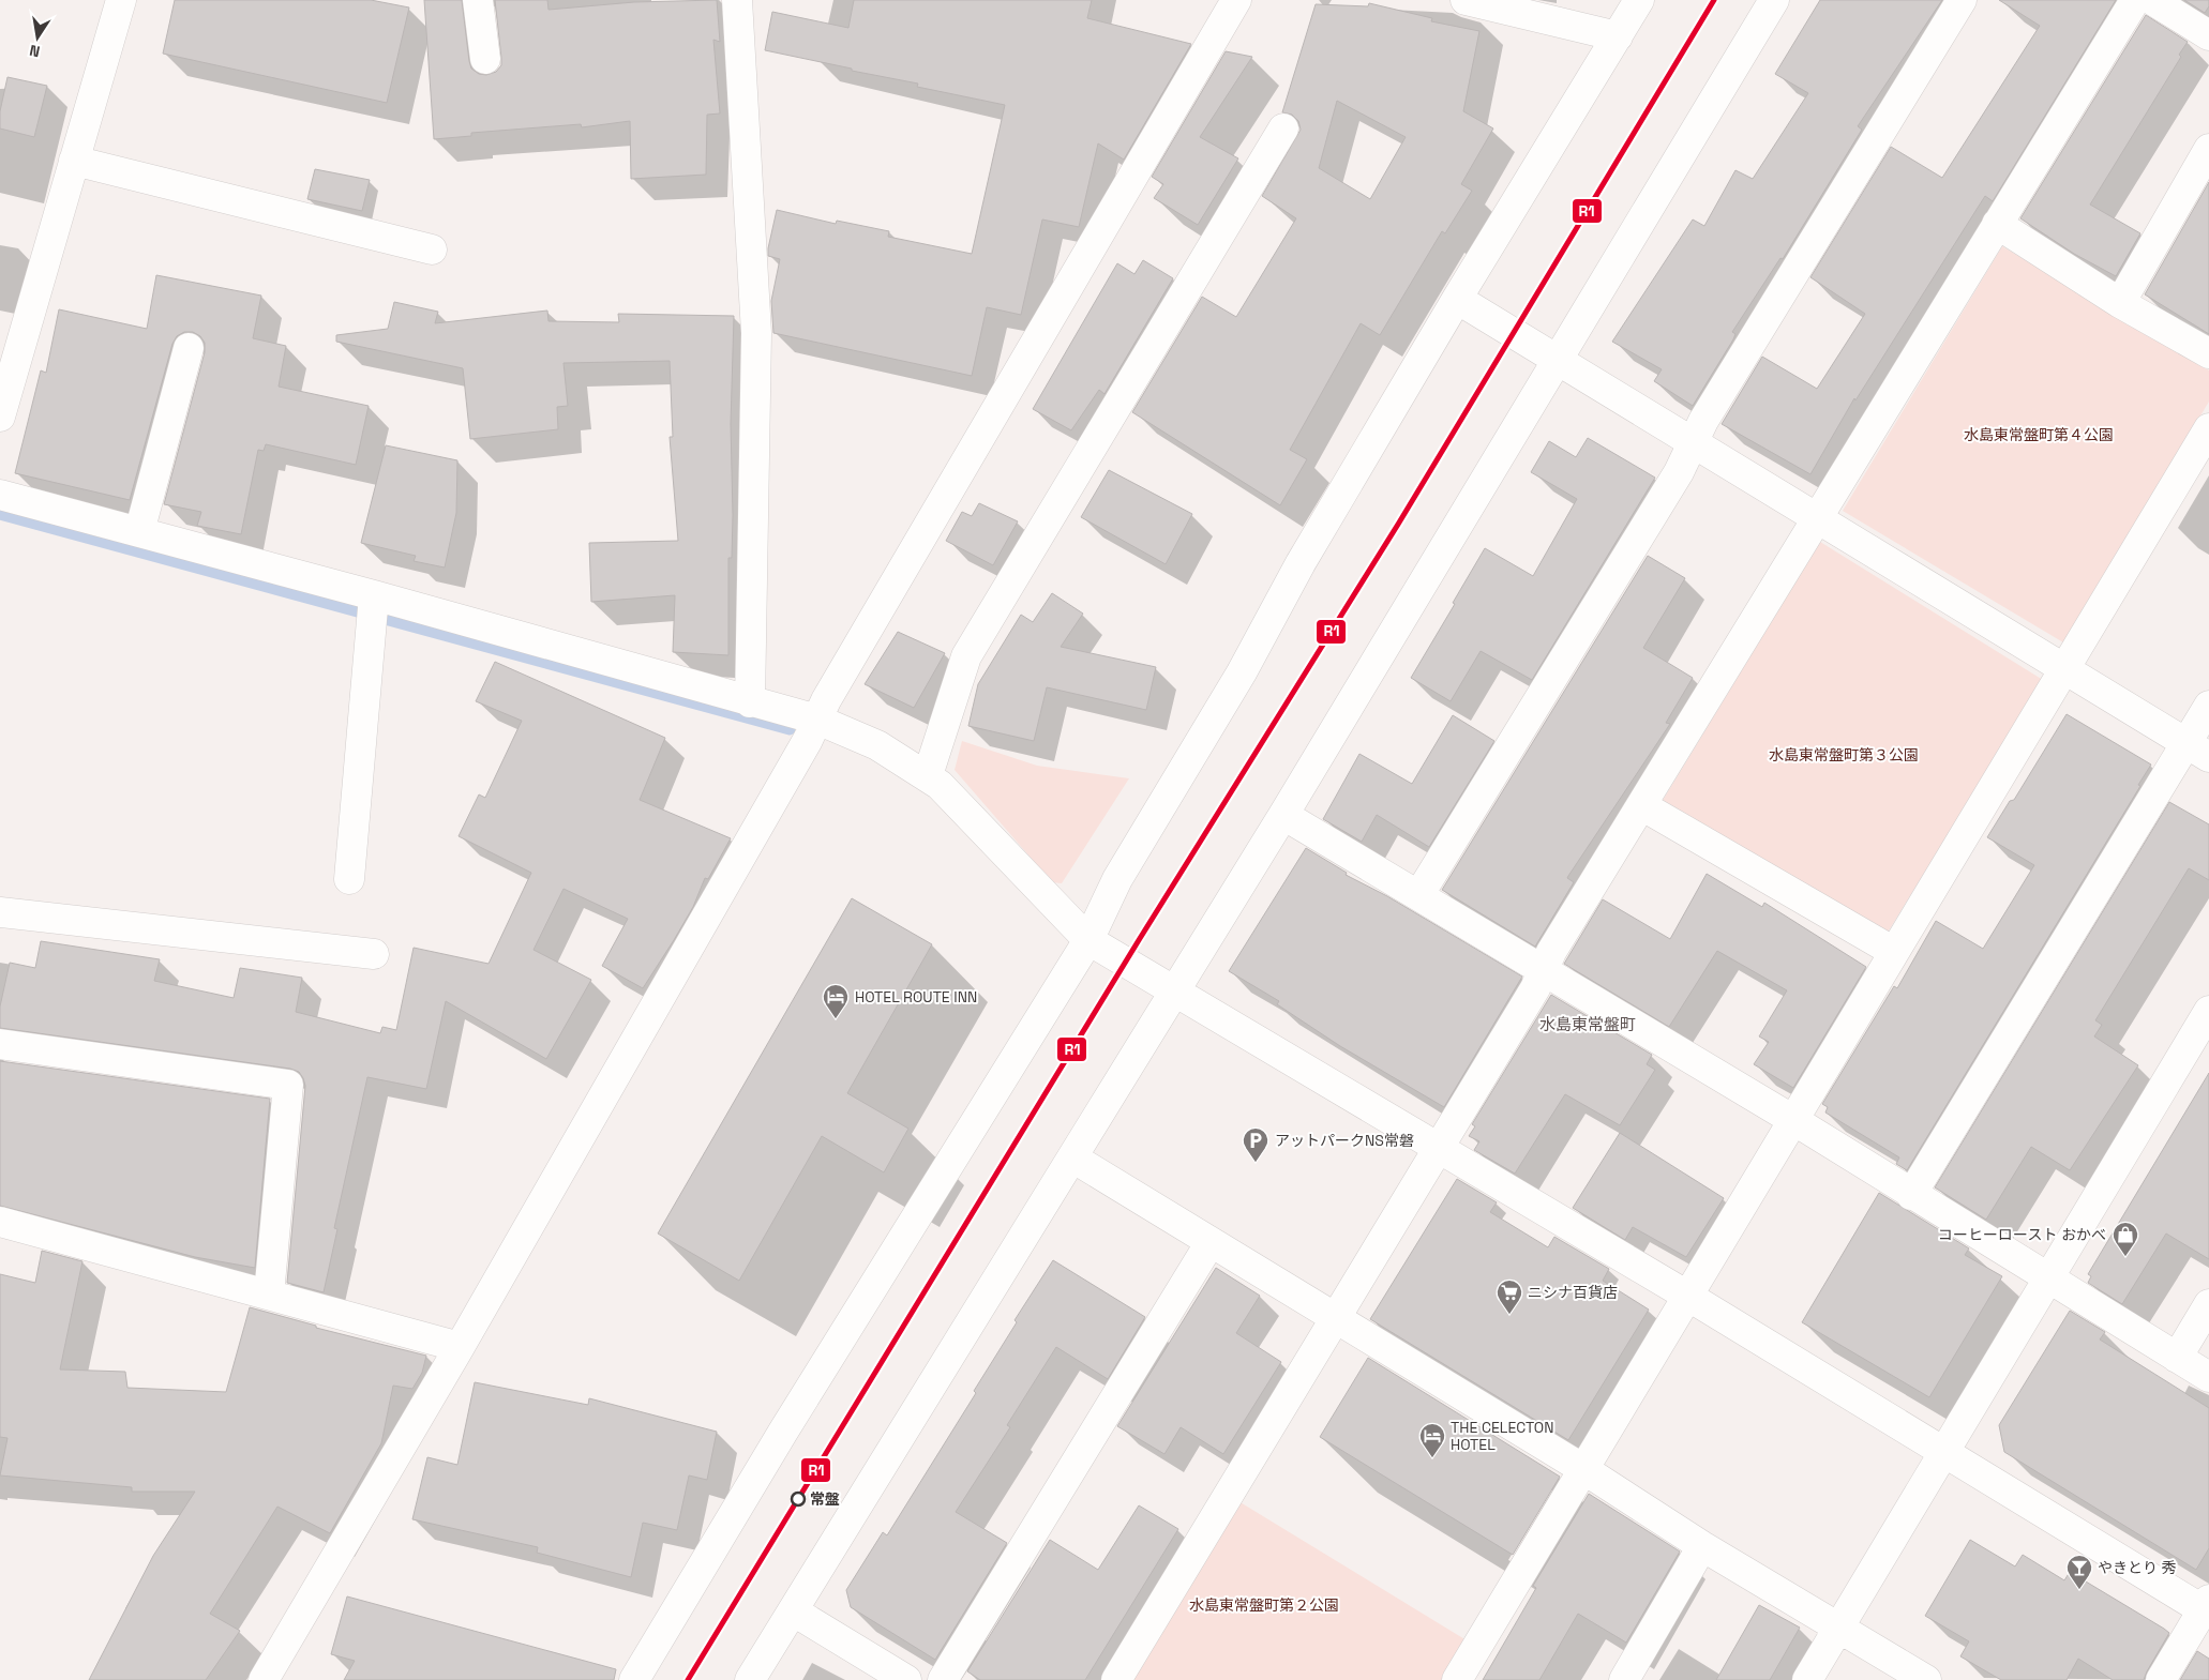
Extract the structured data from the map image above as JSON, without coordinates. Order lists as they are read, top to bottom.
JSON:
{
  "districts": ["水島東常盤町"],
  "parks": ["水島東常盤町第４公園", "水島東常盤町第３公園", "水島東常盤町第２公園"],
  "places": {
    "hotel": ["HOTEL ROUTE INN", "THE CELECTON HOTEL"],
    "parking": ["アットパークNS常磐"],
    "shop": ["コーヒーロースト おかべ"],
    "supermarket": ["ニシナ百貨店"],
    "other": ["常盤"],
    "bar": ["やきとり 秀"]
  },
  "lines": ["transit line R1"],
  "north": "bottom"
}
